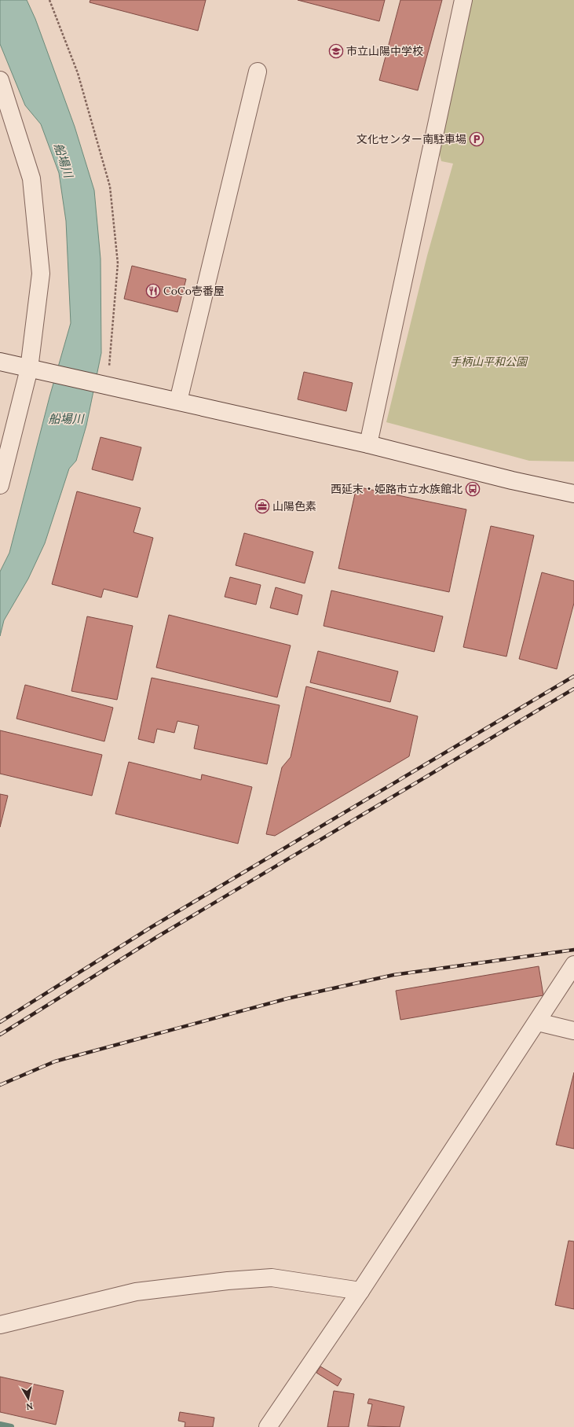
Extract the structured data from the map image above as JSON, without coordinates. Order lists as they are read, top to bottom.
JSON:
{
  "water": ["船場川"],
  "parks": ["手柄山平和公園"],
  "places": {
    "school or university": ["市立山陽中学校"],
    "parking": ["文化センター南駐車場"],
    "restaurant": ["CoCo壱番屋"],
    "bus stop": ["西延末・姫路市立水族館北"],
    "office": ["山陽色素"]
  },
  "north": "bottom"
}
